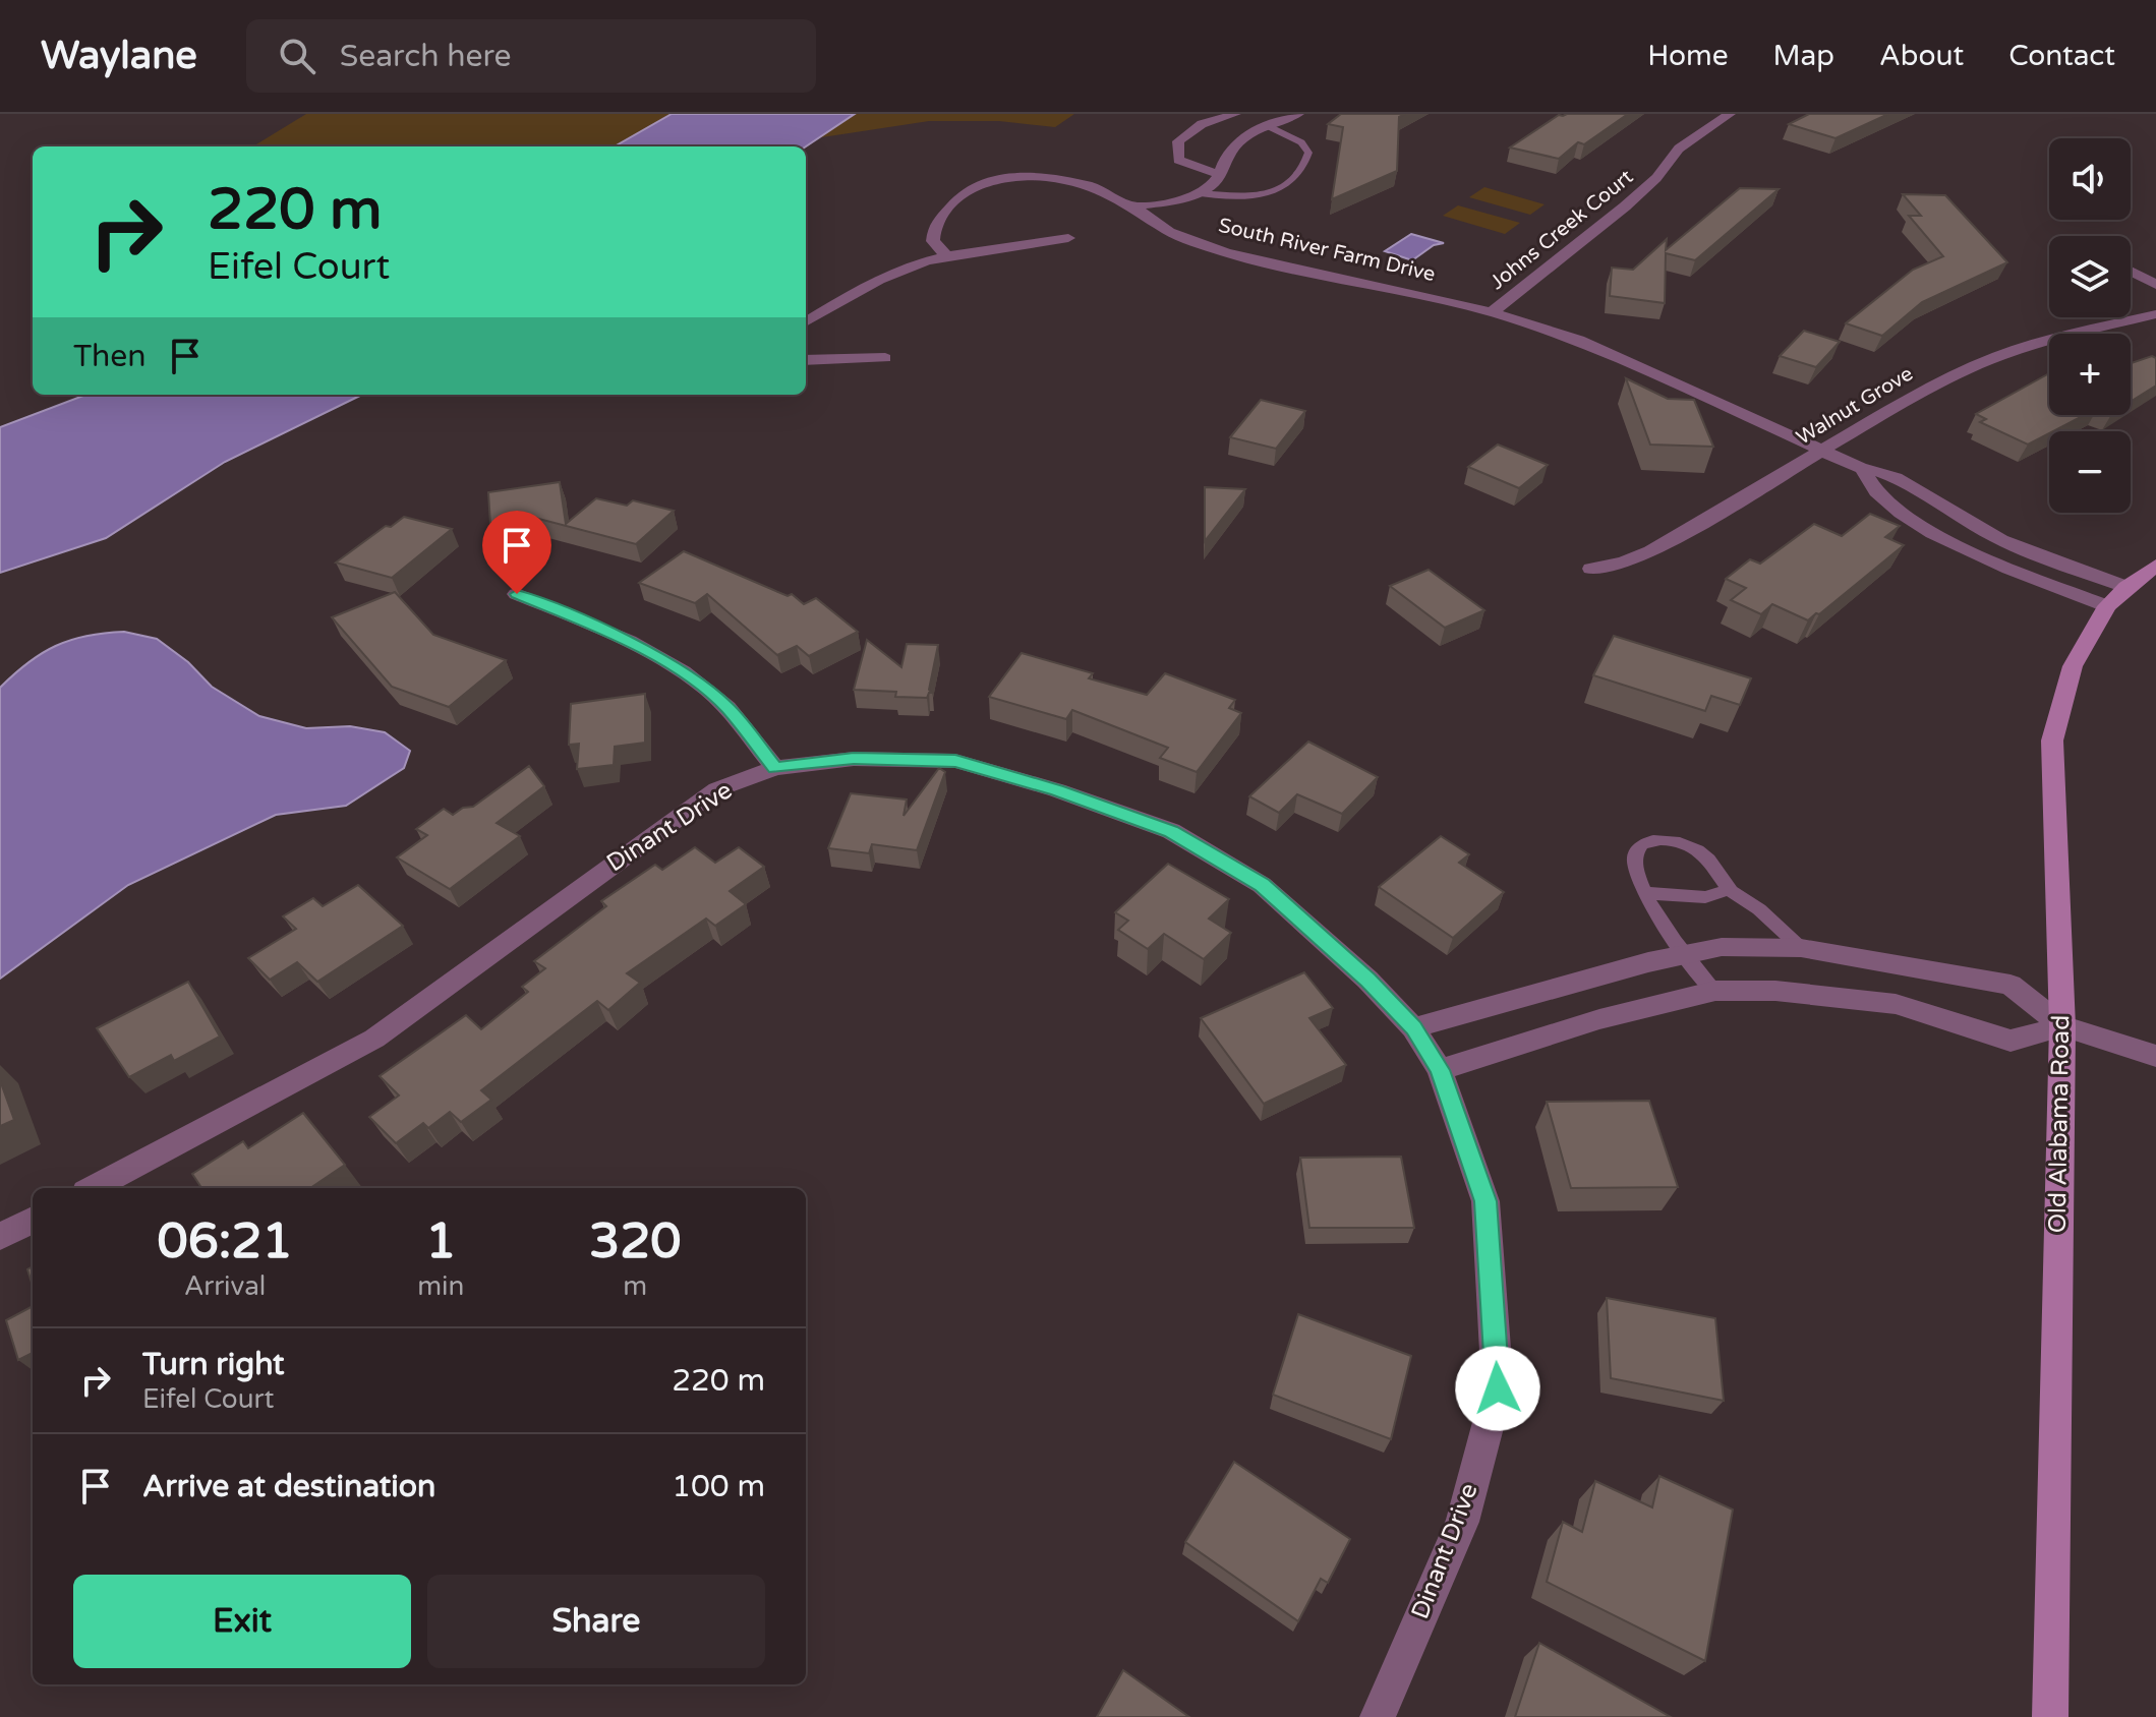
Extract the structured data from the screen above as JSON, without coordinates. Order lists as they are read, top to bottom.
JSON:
{
  "streets": {
    "main road": ["Old Alabama Road"],
    "street": [
      "Johns Creek Court",
      "South River Farm Drive",
      "Walnut Grove",
      "Dinant Drive"
    ]
  },
  "crossings": [
    ["Johns Creek Court", "South River Farm Drive"],
    ["South River Farm Drive", "Walnut Grove"],
    ["South River Farm Drive", "Old Alabama Road"]
  ],
  "page": {
    "header": "Waylane",
    "search": "Search here",
    "nav": [
      "Home",
      "Map",
      "About",
      "Contact"
    ],
    "map_buttons": ["+", "−"],
    "turn": ["220 m", "Eifel Court"],
    "then": "Then",
    "eta": [
      "06:21",
      "Arrival",
      "1",
      "min",
      "320",
      "m"
    ],
    "list": [
      {
        "name": "Turn right",
        "note": "Eifel Court",
        "value": "220 m"
      },
      {
        "name": "Arrive at destination",
        "value": "100 m"
      }
    ],
    "buttons": ["Exit", "Share"]
  }
}
